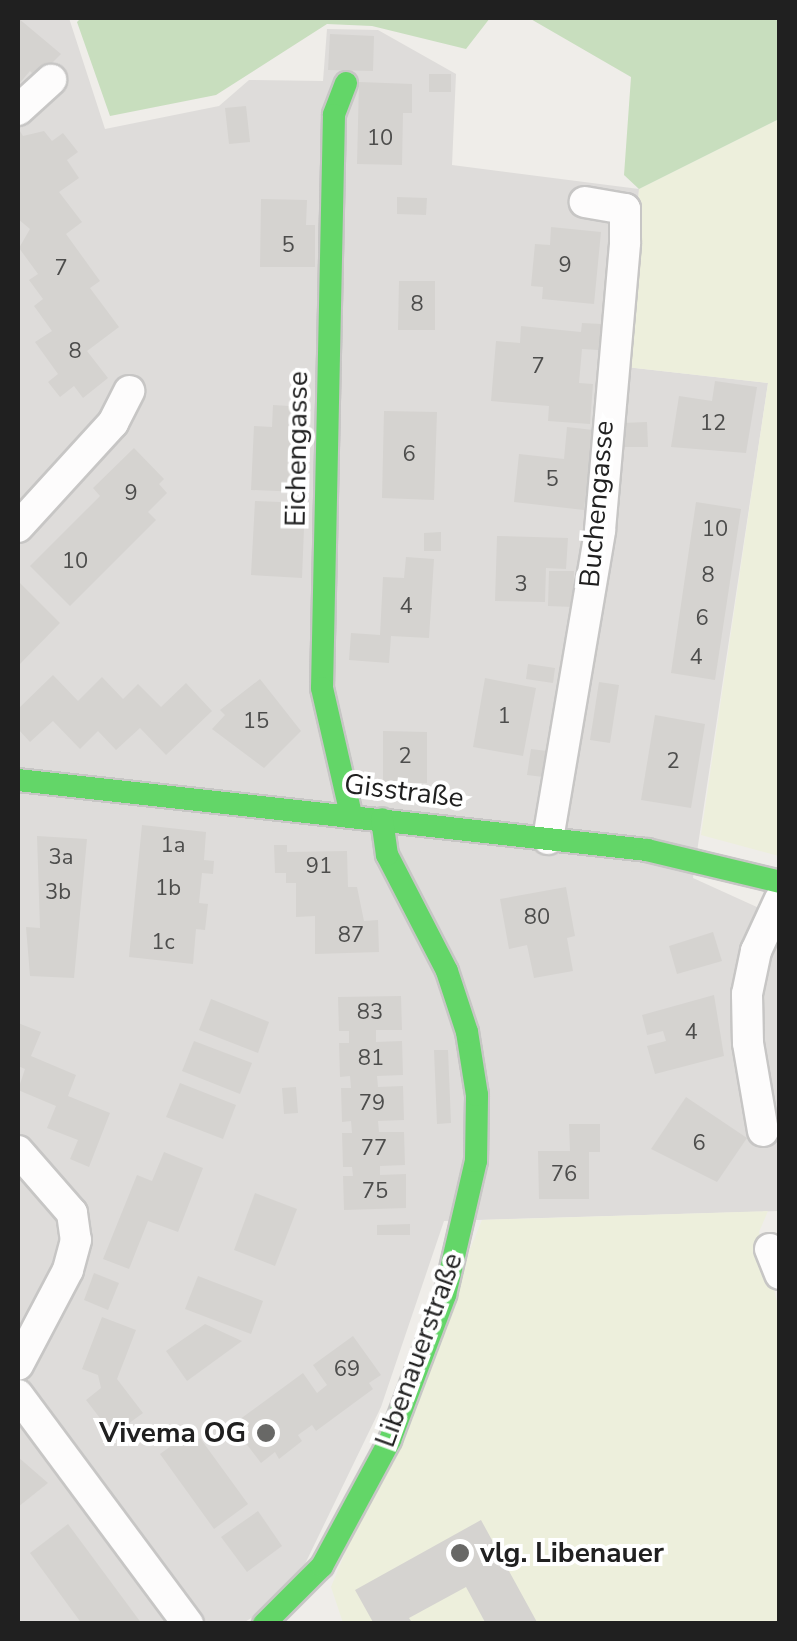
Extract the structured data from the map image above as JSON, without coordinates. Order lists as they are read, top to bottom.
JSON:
{
  "streets": {
    "street": [
      "Eichengasse",
      "Buchengasse",
      "Gisstraße",
      "Libenauerstraße"
    ]
  },
  "crossings": [
    ["Eichengasse", "Gisstraße"],
    ["Buchengasse", "Gisstraße"],
    ["Gisstraße", "Libenauerstraße"]
  ],
  "places": ["Vivema OG", "vlg. Libenauer"],
  "house_numbers": [
    "10",
    "5",
    "9",
    "7",
    "8",
    "8",
    "7",
    "12",
    "6",
    "5",
    "9",
    "10",
    "10",
    "8",
    "3",
    "4",
    "6",
    "4",
    "1",
    "15",
    "2",
    "2",
    "1a",
    "3a",
    "91",
    "1b",
    "3b",
    "80",
    "87",
    "1c",
    "83",
    "4",
    "81",
    "79",
    "6",
    "77",
    "76",
    "75",
    "69"
  ]
}
